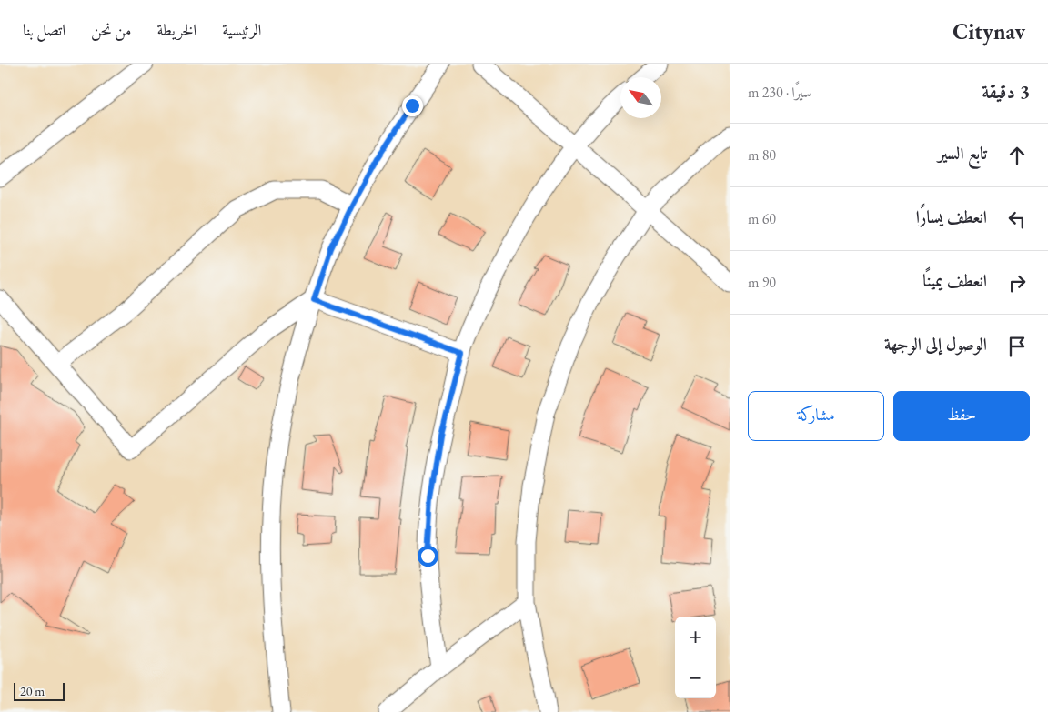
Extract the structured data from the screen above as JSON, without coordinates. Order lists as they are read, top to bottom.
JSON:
{
  "scale_bar": "20 m",
  "north": "top left",
  "page": {
    "header": "Citynav",
    "nav": [
      "الرئيسية",
      "الخريطة",
      "من نحن",
      "اتصل بنا"
    ],
    "heading": ["3 دقيقة", "سيرًا · 230 m"],
    "list": [
      ["تابع السير", "80 m"],
      ["انعطف يسارًا", "60 m"],
      ["انعطف يمينًا", "90 m"],
      "الوصول إلى الوجهة"
    ],
    "buttons": ["حفظ", "مشاركة"],
    "map_buttons": ["+", "−"],
    "scale": "20 m"
  }
}
